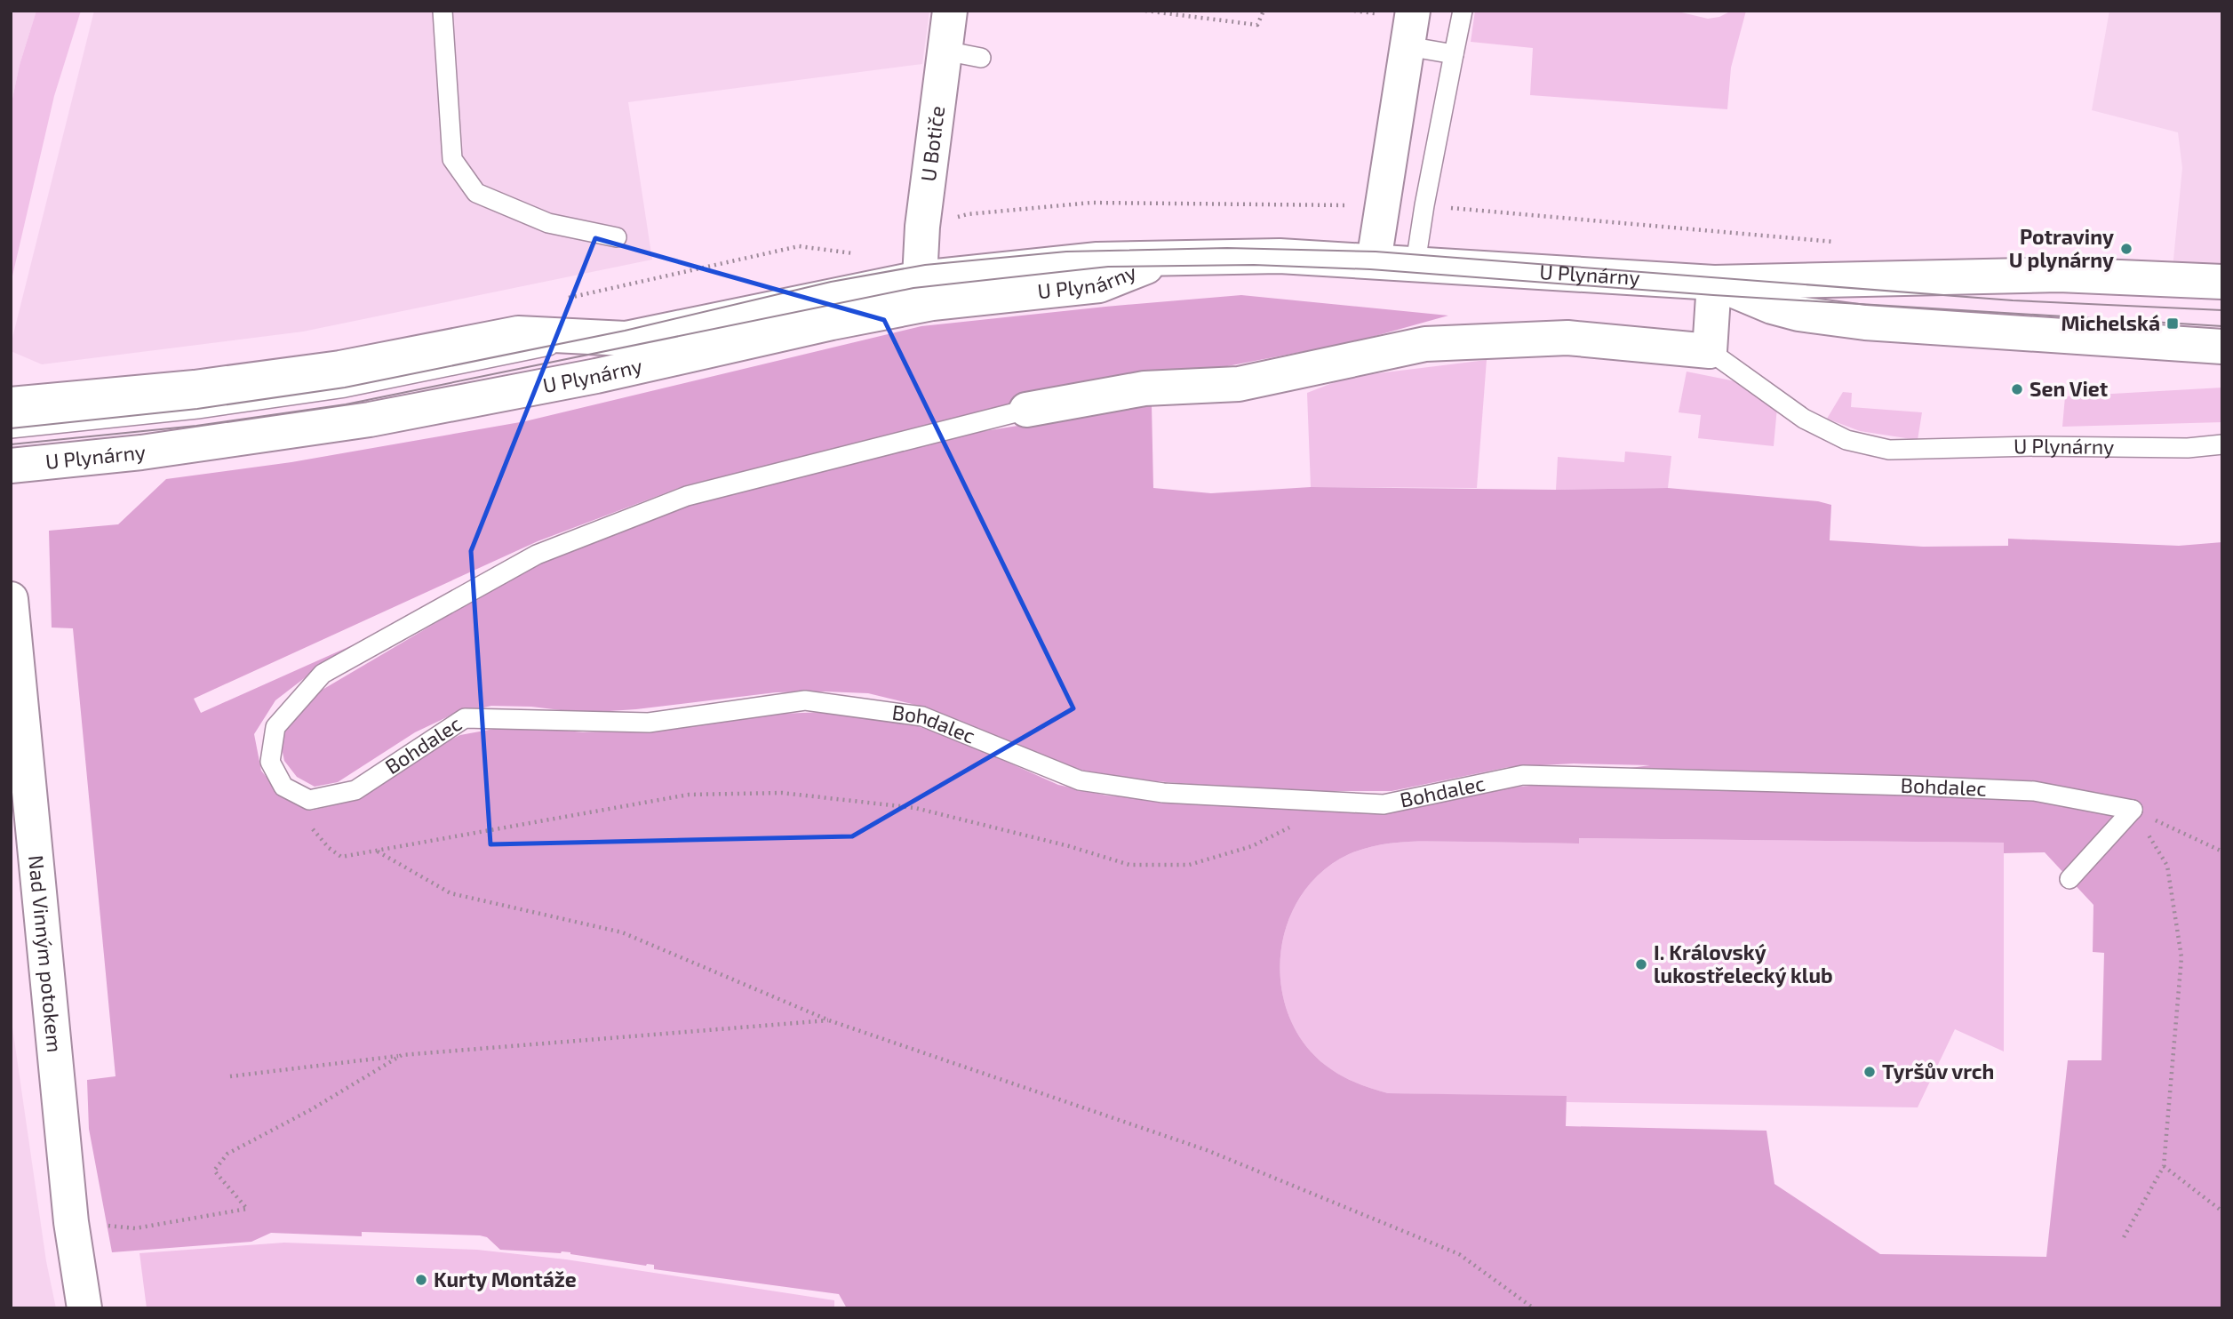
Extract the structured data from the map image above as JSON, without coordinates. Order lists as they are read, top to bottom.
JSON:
{
  "streets": {
    "street": [
      "U Botiče",
      "U Plynárny",
      "Bohdalec",
      "Nad Vinným potokem"
    ]
  },
  "crossings": [
    ["U Botiče", "U Plynárny"],
    ["U Plynárny", "Bohdalec"]
  ],
  "places": {
    "other": [
      "Potraviny U plynárny",
      "Sen Viet",
      "I. Královský lukostřelecký klub",
      "Tyršův vrch",
      "Kurty Montáže"
    ],
    "transit": ["Michelská"]
  }
}
